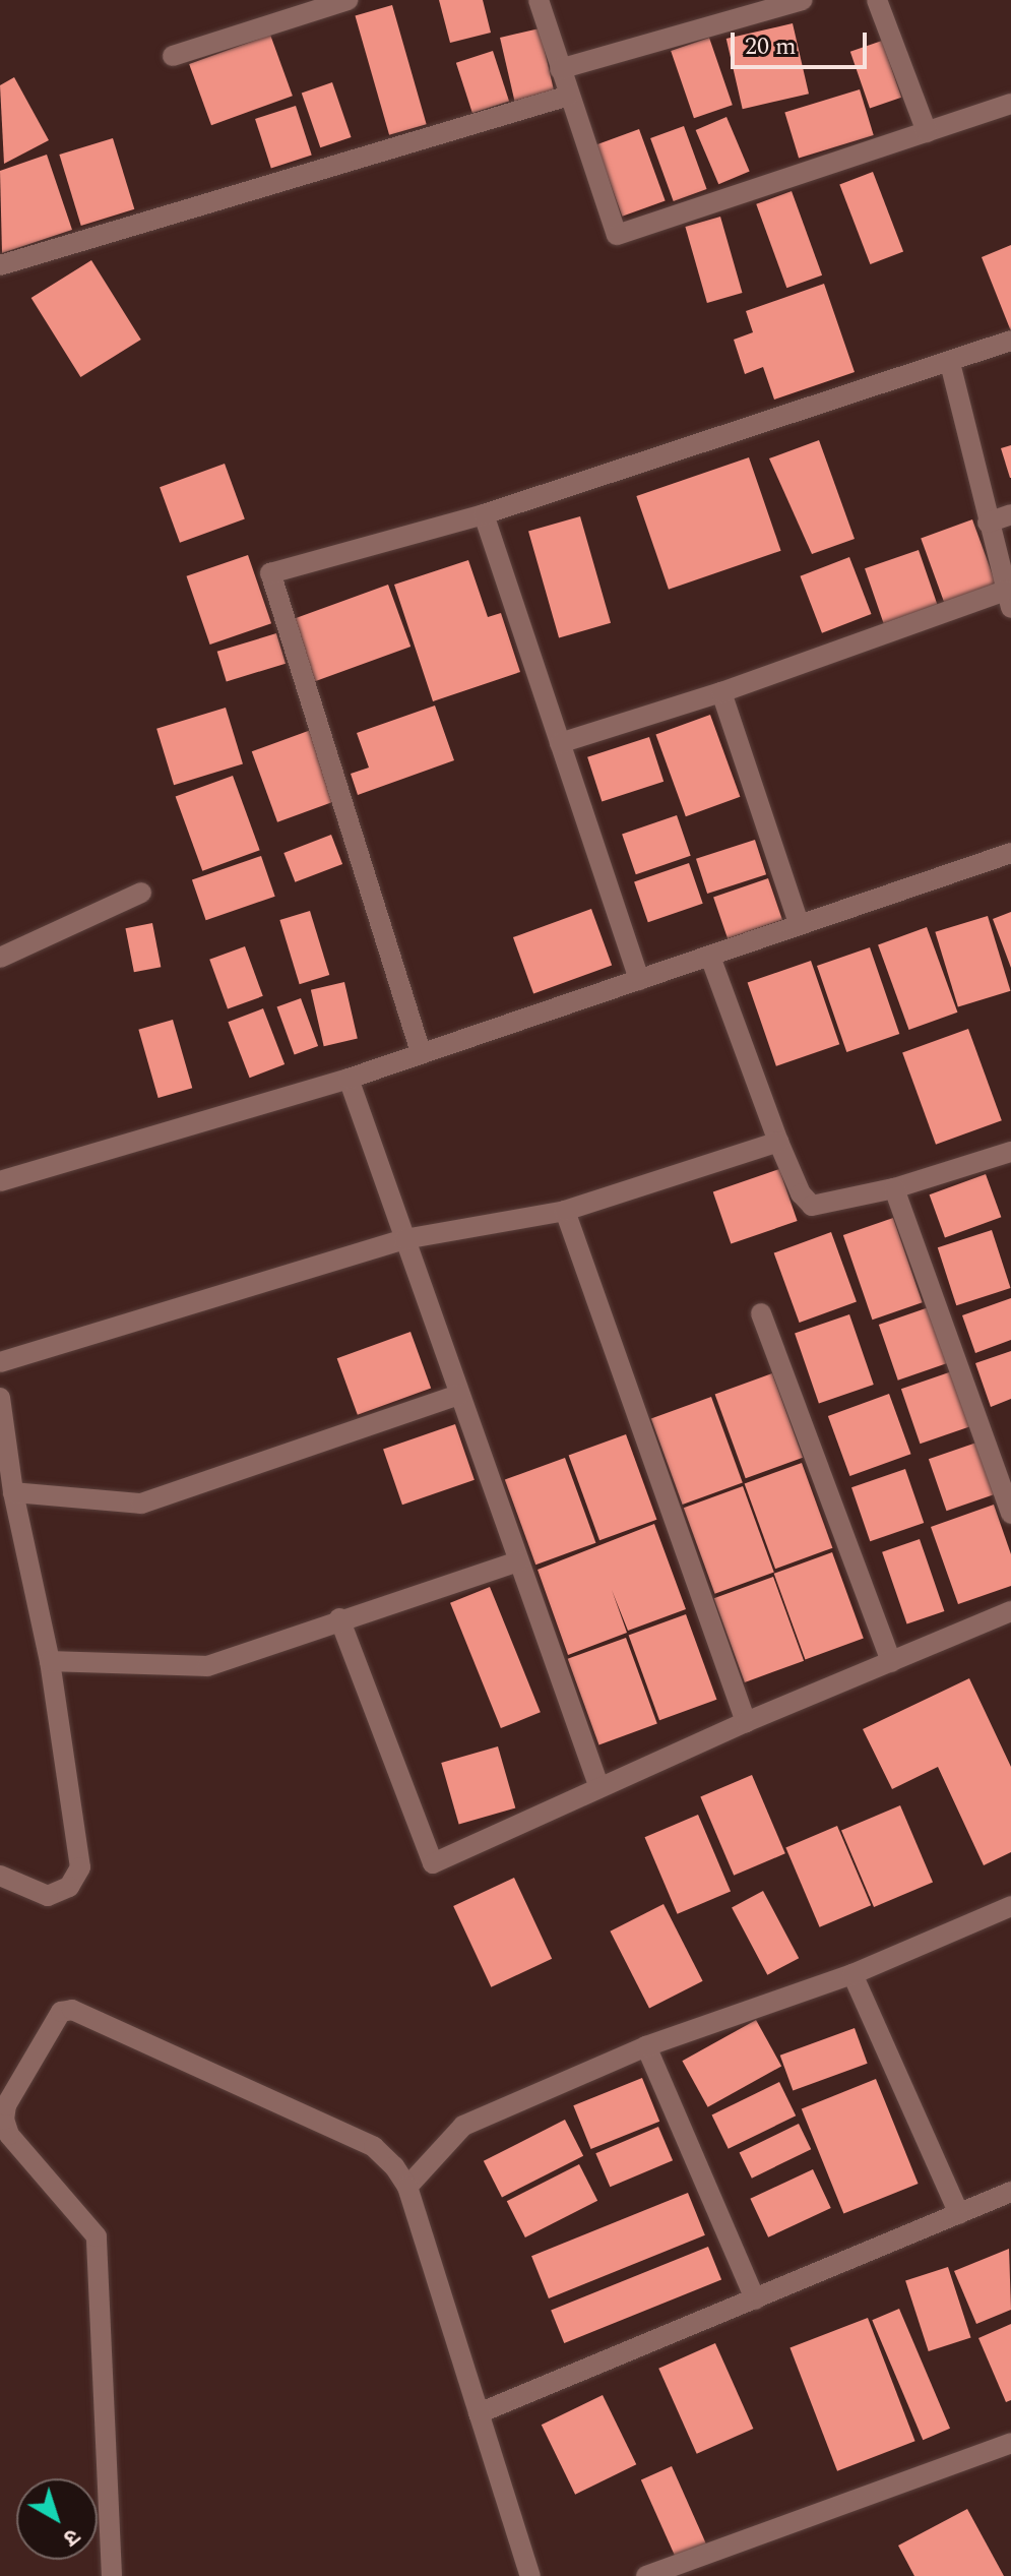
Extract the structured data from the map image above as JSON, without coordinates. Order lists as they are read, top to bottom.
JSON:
{
  "scale_bar": "20 m",
  "north": "bottom right"
}
